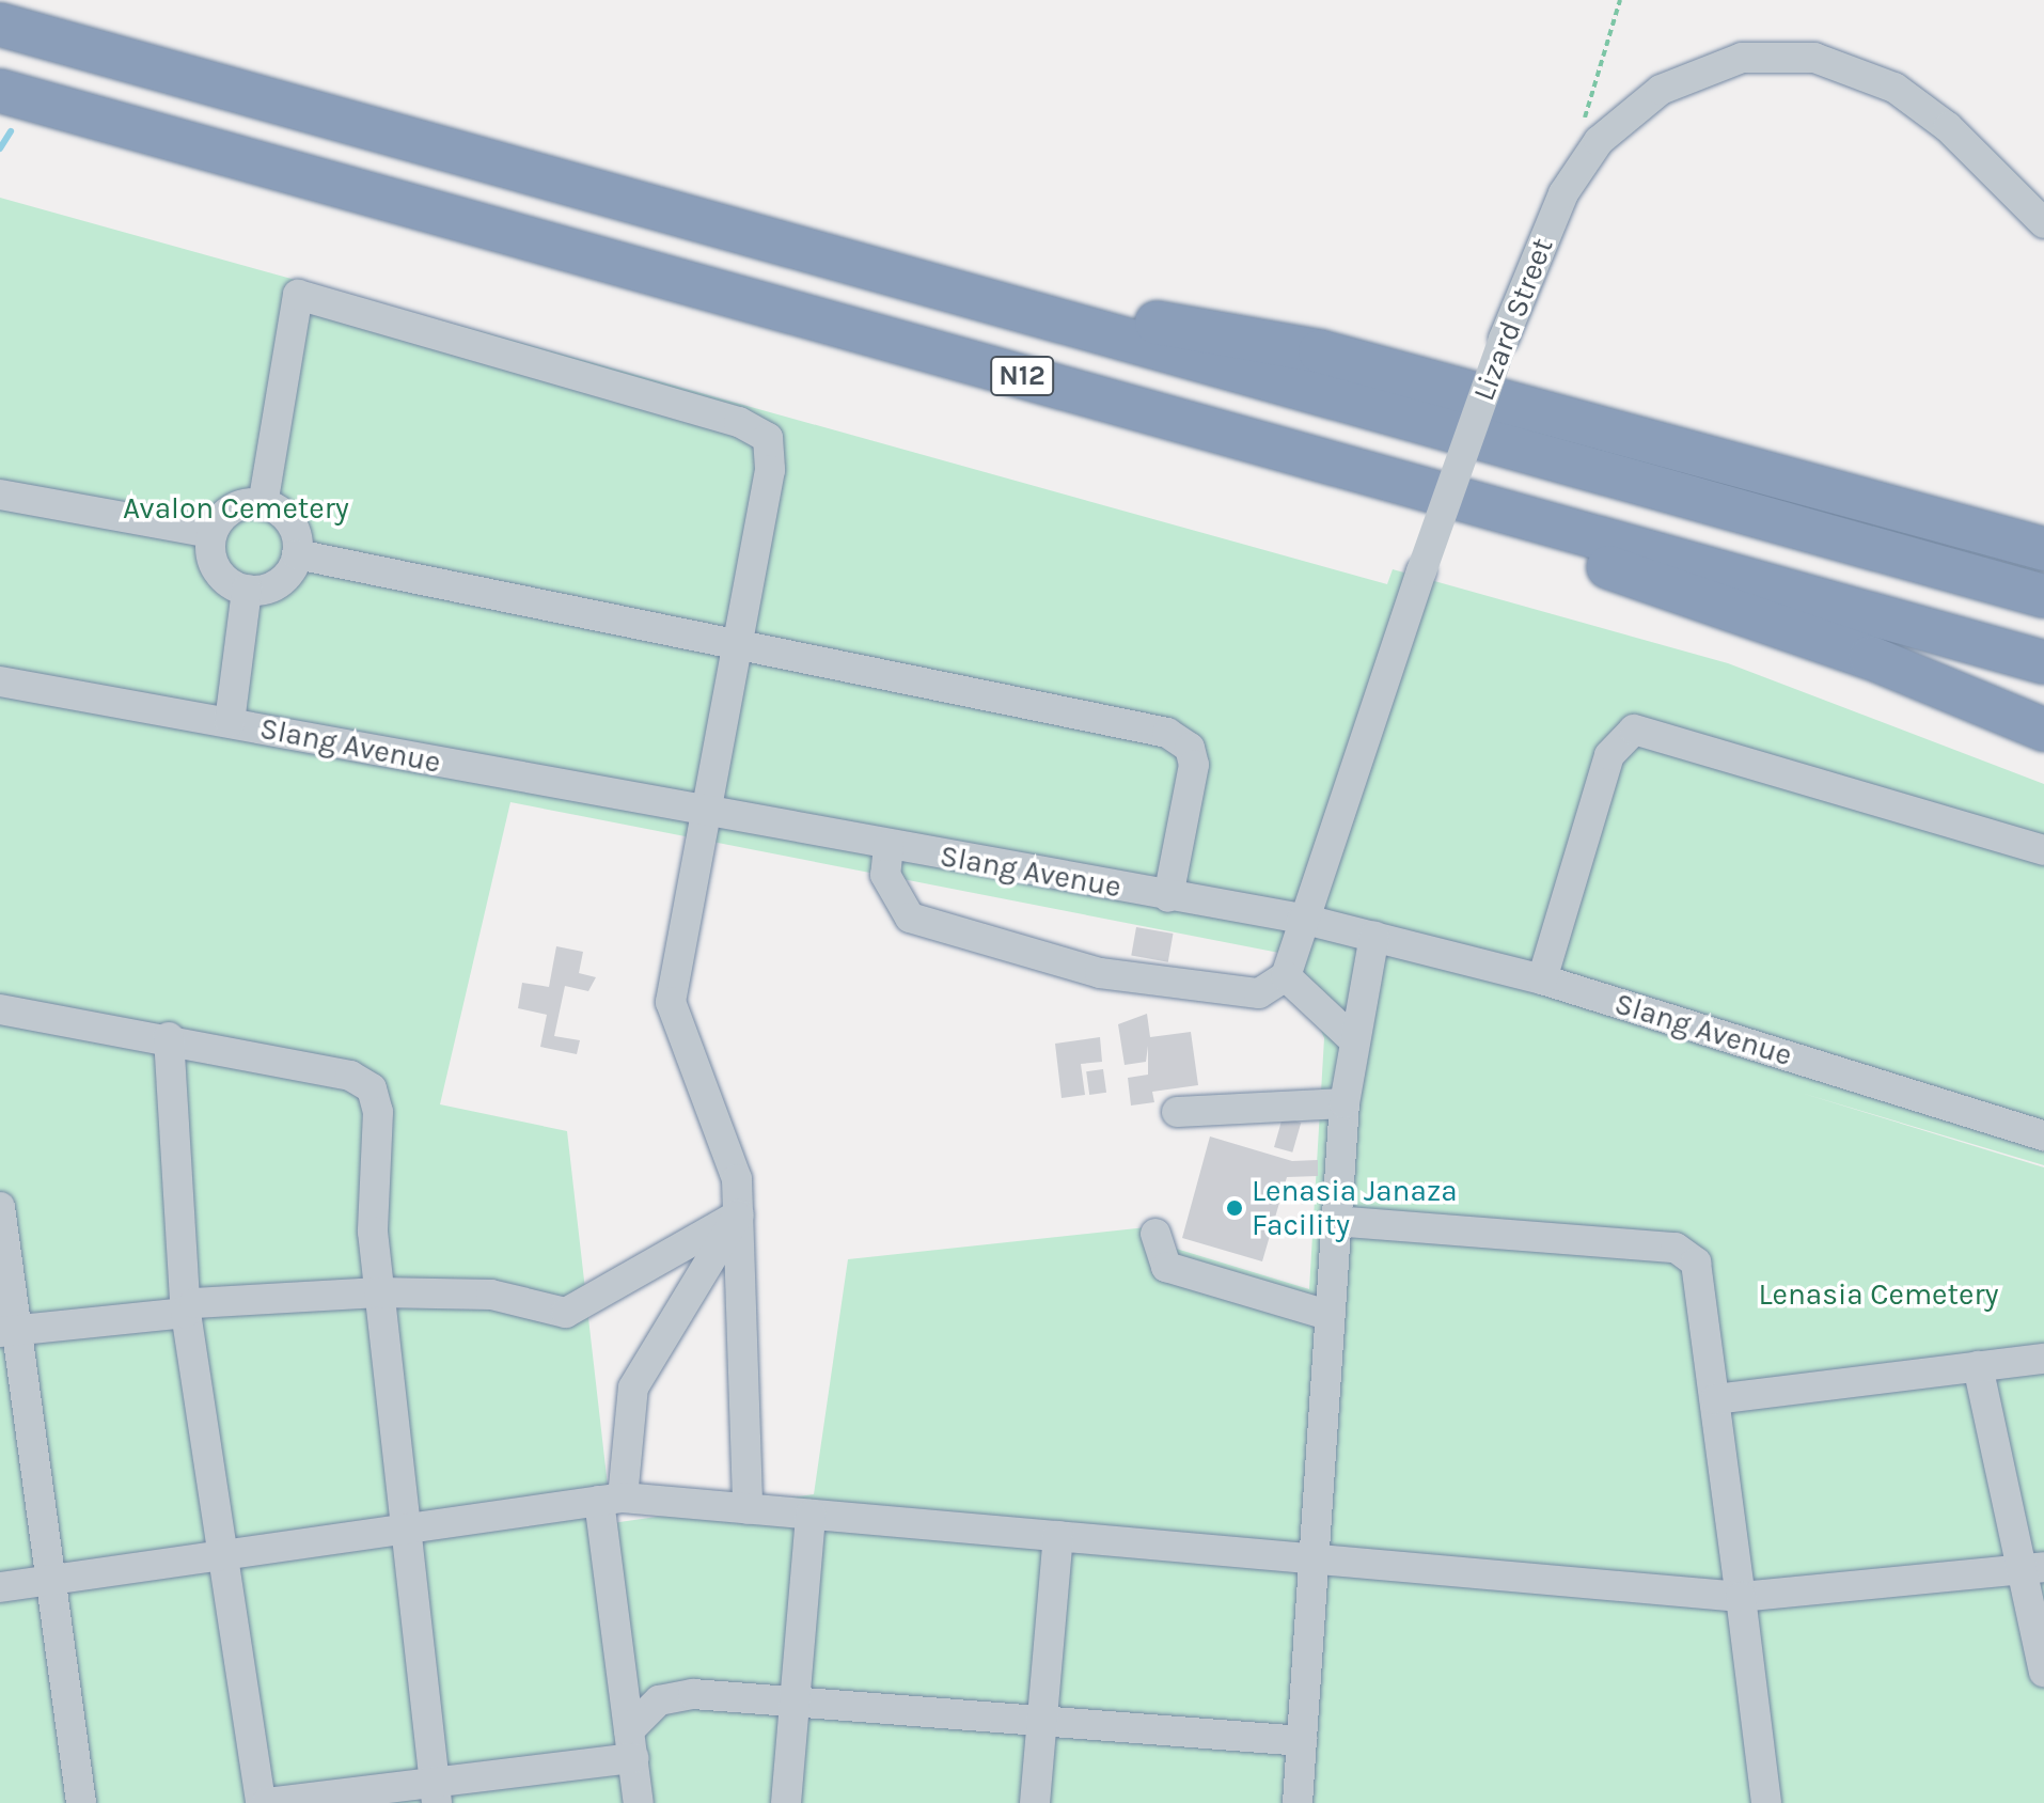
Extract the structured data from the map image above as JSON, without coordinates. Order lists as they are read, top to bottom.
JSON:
{
  "streets": {
    "highway": ["N12"],
    "lane": ["Lizard Street", "Slang Avenue"]
  },
  "crossings": [
    ["Lizard Street", "Slang Avenue"]
  ],
  "parks": ["Avalon Cemetery", "Lenasia Cemetery"],
  "places": ["Lenasia Janaza Facility"]
}
